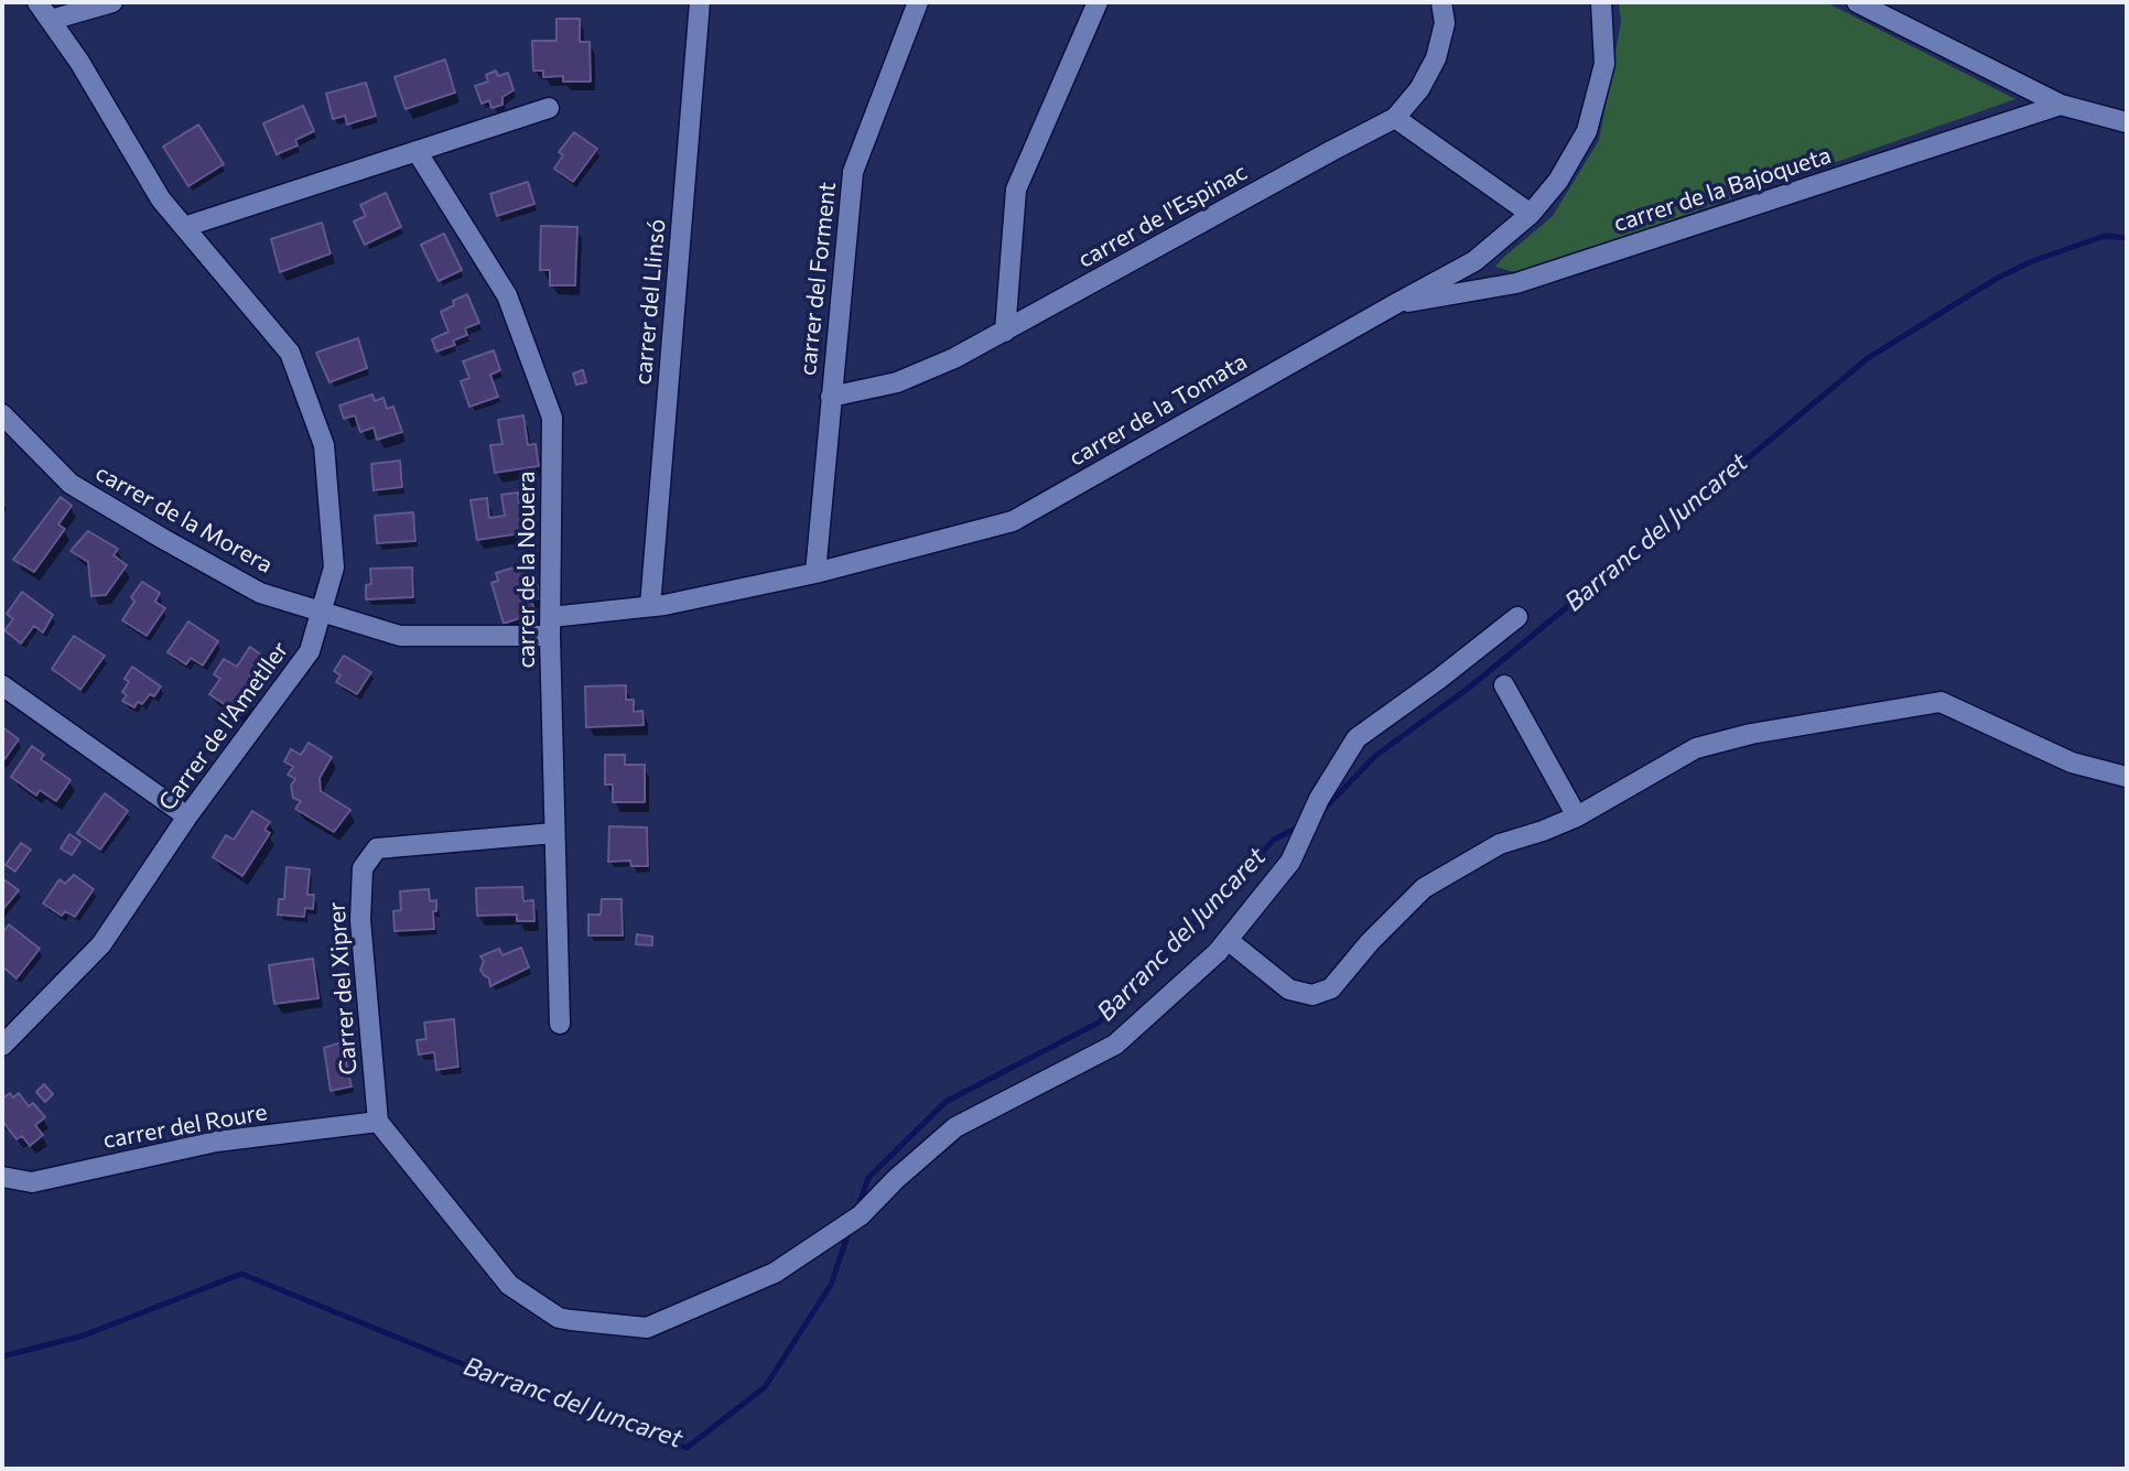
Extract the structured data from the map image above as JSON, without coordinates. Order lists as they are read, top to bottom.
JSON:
{
  "streets": {
    "street": [
      "carrer de la Bajoqueta",
      "carrer de l'Espinac",
      "carrer del Forment",
      "carrer del Llinsó",
      "carrer de la Tomata",
      "carrer de la Morera",
      "carrer de la Nouera",
      "Carrer de l'Ametller",
      "Carrer del Xiprer",
      "carrer del Roure"
    ]
  },
  "crossings": [
    ["carrer de la Bajoqueta", "carrer de la Tomata"],
    ["carrer de l'Espinac", "carrer del Forment"],
    ["carrer del Forment", "carrer de la Tomata"],
    ["carrer del Llinsó", "carrer de la Tomata"],
    ["carrer de la Tomata", "carrer de la Morera"],
    ["carrer de la Tomata", "carrer de la Nouera"],
    ["carrer de la Morera", "carrer de la Nouera"],
    ["carrer de la Morera", "Carrer de l'Ametller"],
    ["carrer de la Nouera", "Carrer del Xiprer"],
    ["Carrer del Xiprer", "carrer del Roure"]
  ],
  "water": ["Barranc del Juncaret"]
}
